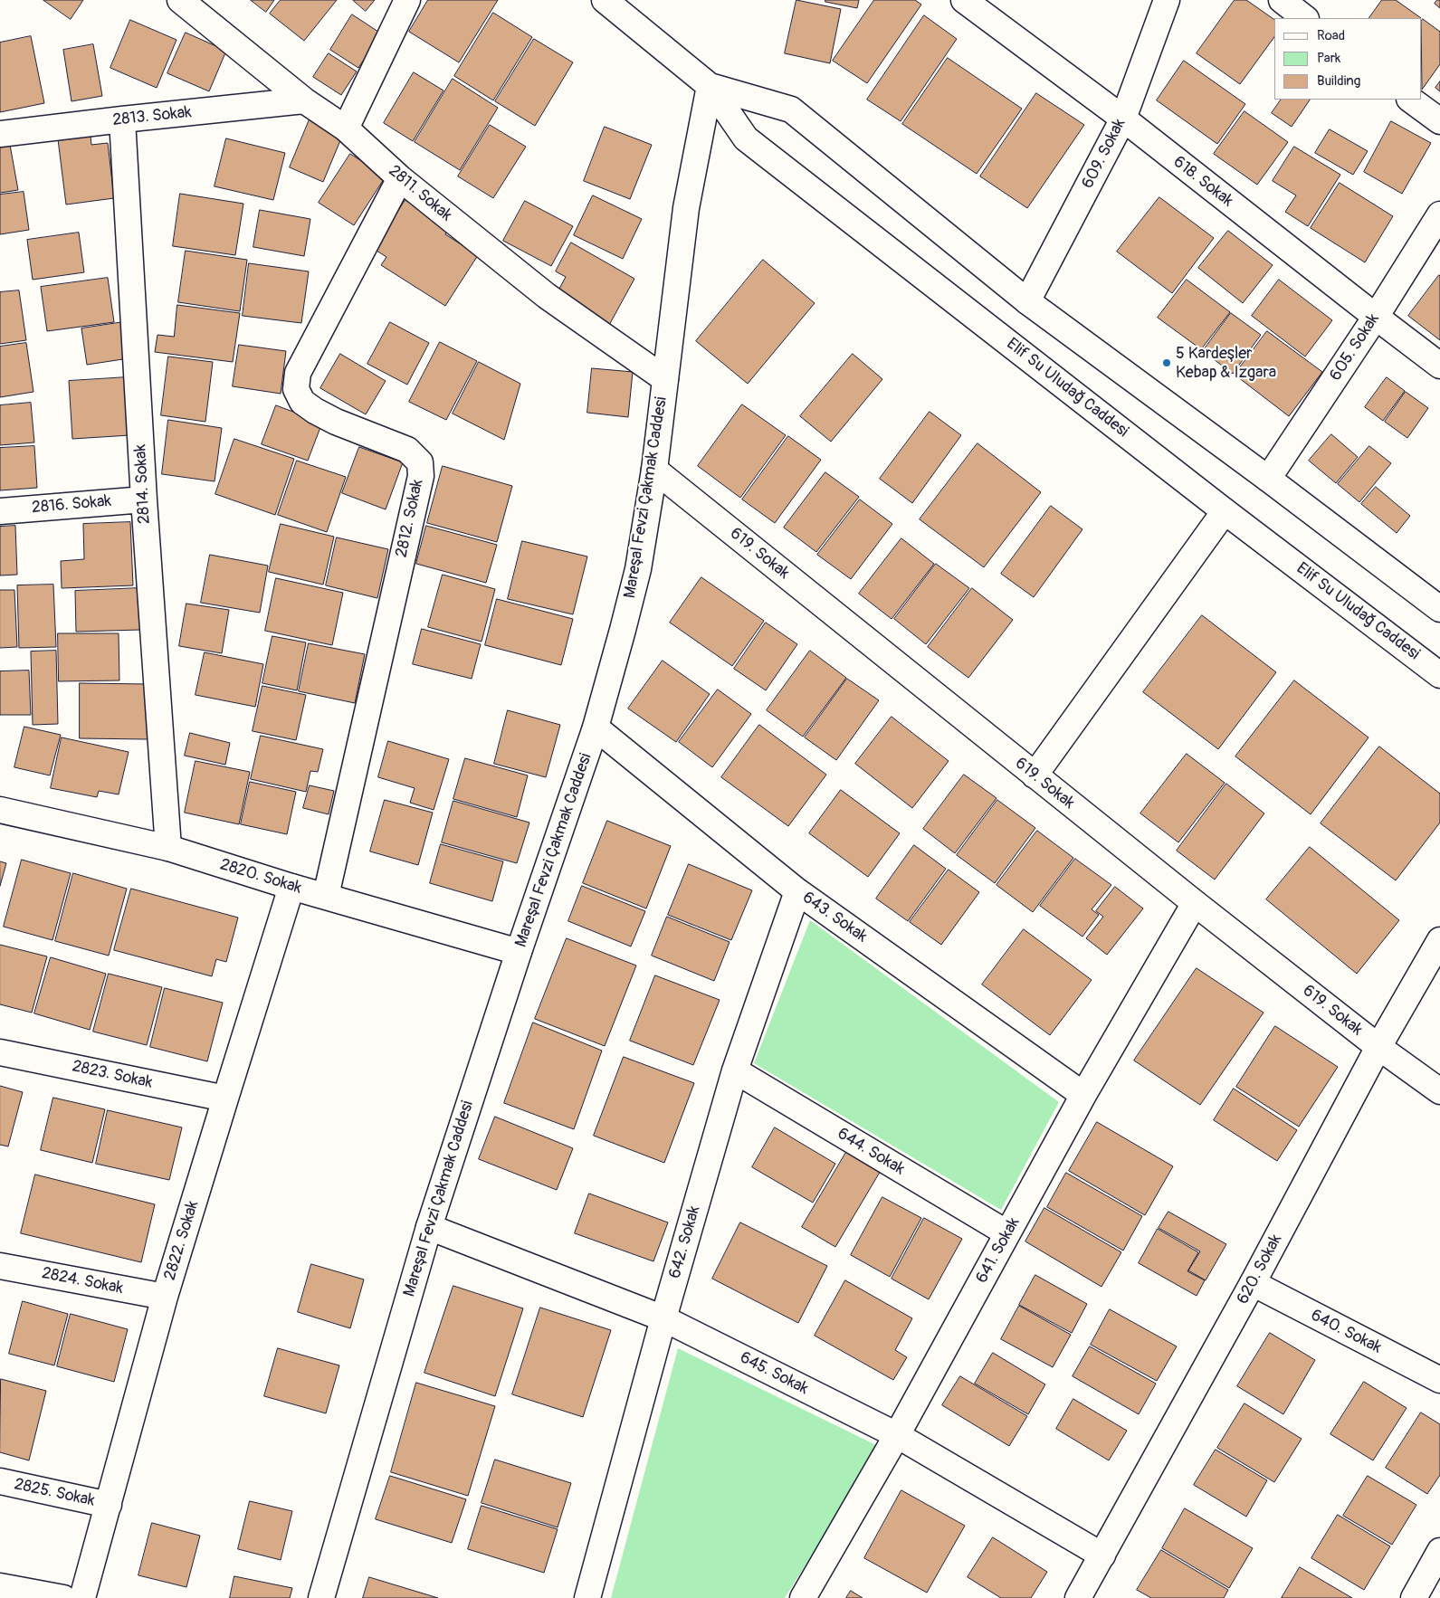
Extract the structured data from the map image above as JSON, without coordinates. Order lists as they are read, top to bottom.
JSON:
{
  "streets": {
    "street": [
      "2813. Sokak",
      "609. Sokak",
      "618. Sokak",
      "2811. Sokak",
      "605. Sokak",
      "Elif Su Uludağ Caddesi",
      "2814. Sokak",
      "Mareşal Fevzi Çakmak Caddesi",
      "2816. Sokak",
      "2812. Sokak",
      "619. Sokak",
      "2820. Sokak",
      "643. Sokak",
      "2823. Sokak",
      "644. Sokak",
      "2822. Sokak",
      "642. Sokak",
      "641. Sokak",
      "620. Sokak",
      "2824. Sokak",
      "640. Sokak",
      "645. Sokak",
      "2825. Sokak"
    ]
  },
  "crossings": [
    ["2813. Sokak", "2811. Sokak"],
    ["2813. Sokak", "2814. Sokak"],
    ["609. Sokak", "618. Sokak"],
    ["609. Sokak", "Elif Su Uludağ Caddesi"],
    ["618. Sokak", "605. Sokak"],
    ["2811. Sokak", "Mareşal Fevzi Çakmak Caddesi"],
    ["2811. Sokak", "2812. Sokak"],
    ["605. Sokak", "Elif Su Uludağ Caddesi"],
    ["Elif Su Uludağ Caddesi", "Mareşal Fevzi Çakmak Caddesi"],
    ["2814. Sokak", "2816. Sokak"],
    ["2814. Sokak", "2820. Sokak"],
    ["Mareşal Fevzi Çakmak Caddesi", "619. Sokak"],
    ["Mareşal Fevzi Çakmak Caddesi", "2820. Sokak"],
    ["Mareşal Fevzi Çakmak Caddesi", "643. Sokak"],
    ["Mareşal Fevzi Çakmak Caddesi", "645. Sokak"],
    ["2812. Sokak", "2820. Sokak"],
    ["619. Sokak", "641. Sokak"],
    ["619. Sokak", "620. Sokak"],
    ["2820. Sokak", "2822. Sokak"],
    ["643. Sokak", "642. Sokak"],
    ["643. Sokak", "641. Sokak"],
    ["2823. Sokak", "2822. Sokak"],
    ["644. Sokak", "642. Sokak"],
    ["644. Sokak", "641. Sokak"],
    ["2822. Sokak", "2824. Sokak"],
    ["2822. Sokak", "2825. Sokak"],
    ["642. Sokak", "645. Sokak"],
    ["641. Sokak", "645. Sokak"],
    ["620. Sokak", "640. Sokak"],
    ["620. Sokak", "645. Sokak"]
  ],
  "places": ["5 Kardeşler Kebap & Izgara"],
  "legend": ["Road", "Park", "Building"]
}
